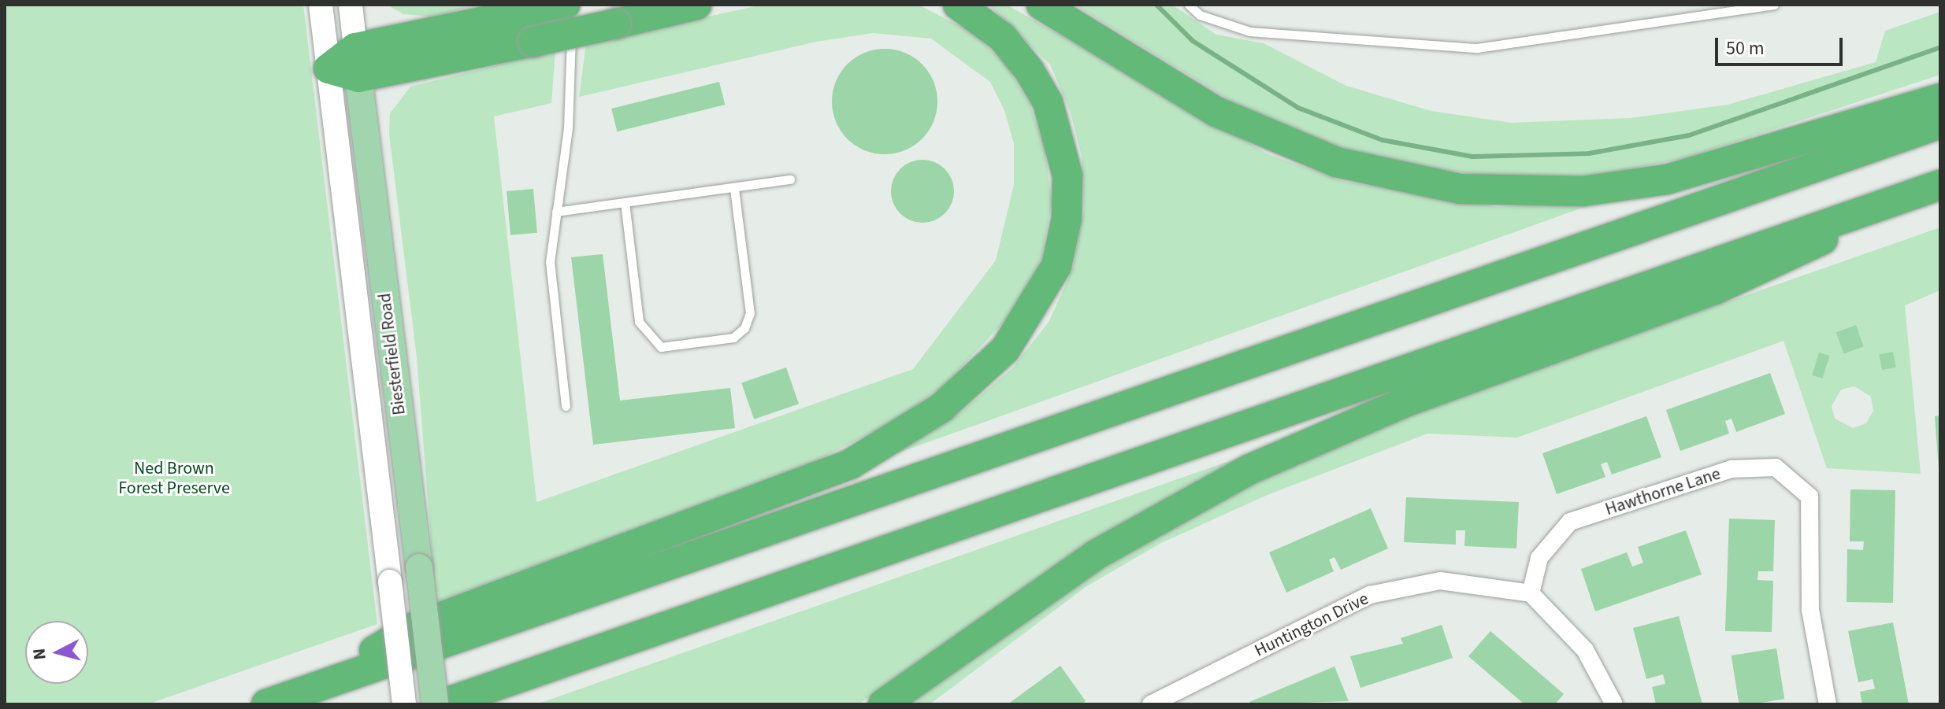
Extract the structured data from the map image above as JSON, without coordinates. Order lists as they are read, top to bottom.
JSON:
{
  "streets": {
    "main road": ["Biesterfield Road"],
    "street": ["Hawthorne Lane", "Huntington Drive"]
  },
  "crossings": [
    ["Hawthorne Lane", "Huntington Drive"]
  ],
  "parks": ["Ned Brown Forest Preserve"],
  "scale_bar": "50 m",
  "north": "left"
}
